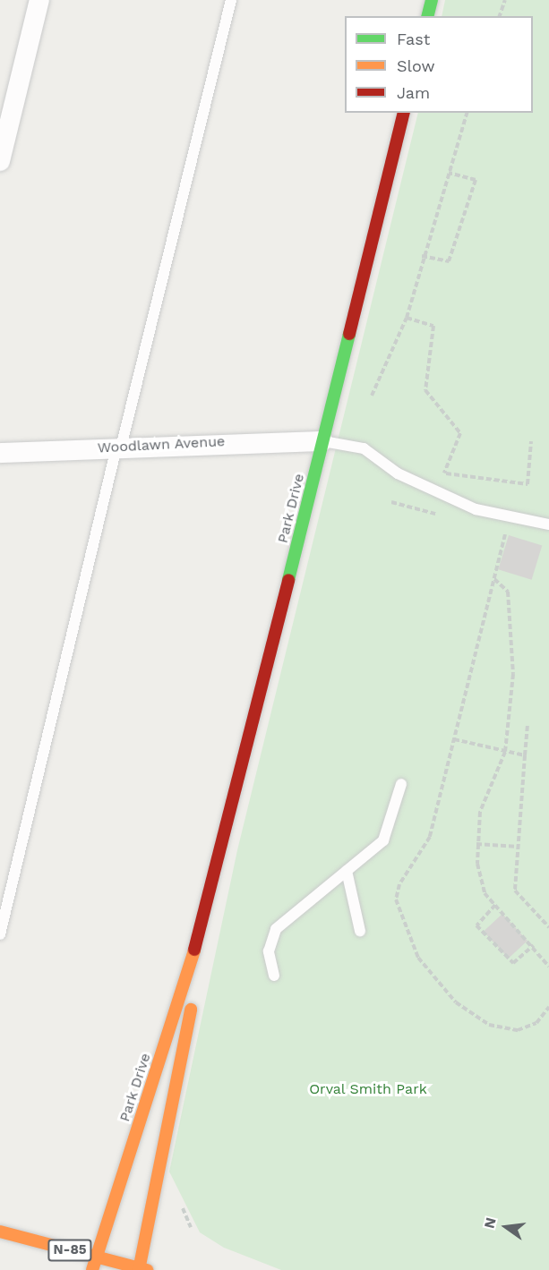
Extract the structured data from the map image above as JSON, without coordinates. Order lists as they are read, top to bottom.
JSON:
{
  "streets": {
    "street": ["Woodlawn Avenue", "Park Drive", "N-85"]
  },
  "crossings": [
    ["Woodlawn Avenue", "Park Drive"],
    ["Park Drive", "N-85"]
  ],
  "parks": ["Orval Smith Park"],
  "legend": ["Fast", "Slow", "Jam"],
  "north": "left"
}
